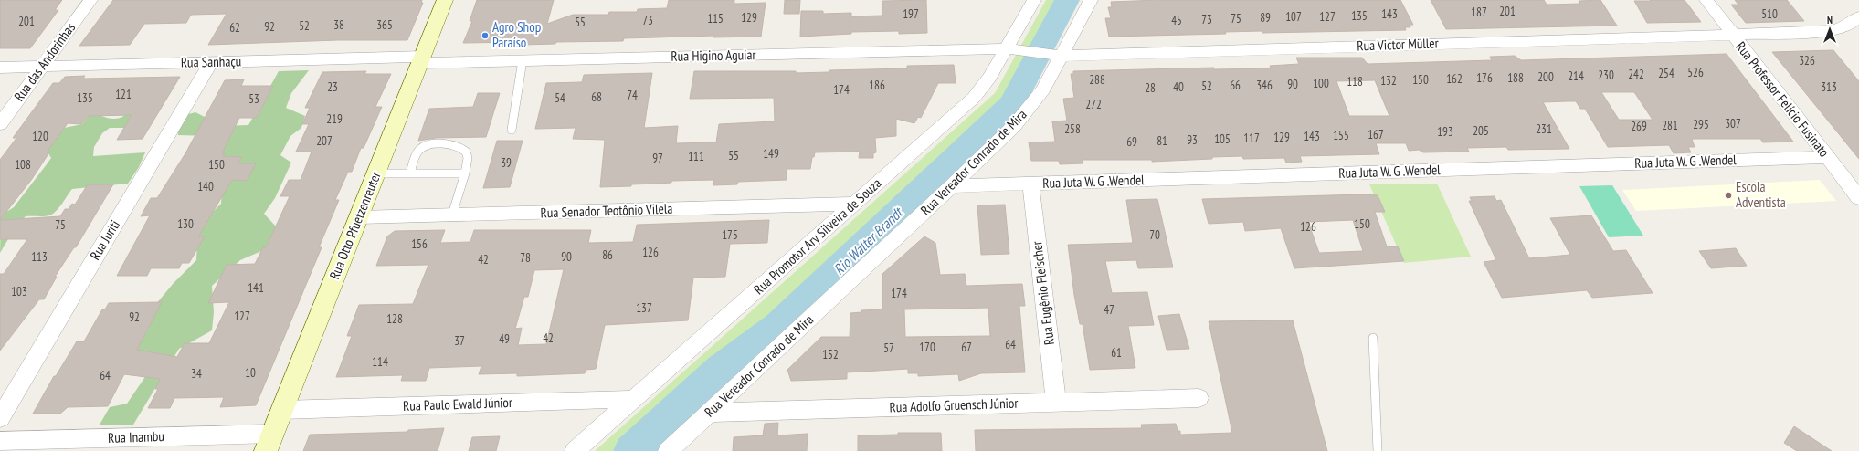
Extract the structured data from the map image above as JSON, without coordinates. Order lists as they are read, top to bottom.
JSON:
{
  "streets": {
    "main road": ["Rua Otto Pfuetzenreuter"],
    "street": [
      "Rua Victor Müller",
      "Rua Higino Aguiar",
      "Rua das Andorinhas",
      "Rua Sanhaçu",
      "Rua Professor Felício Fusinato",
      "Rua Juta W. G .Wendel",
      "Rua Vereador Conrado de Mira",
      "Rua Senador Teotônio Vilela",
      "Rua Promotor Ary Silveira de Souza",
      "Rua Juriti",
      "Rua Eugênio Fleischer",
      "Rua Paulo Ewald Júnior",
      "Rua Adolfo Gruensch Júnior",
      "Rua Inambu"
    ]
  },
  "crossings": [
    ["Rua Victor Müller", "Rua Higino Aguiar"],
    ["Rua Victor Müller", "Rua Professor Felício Fusinato"],
    ["Rua Victor Müller", "Rua Vereador Conrado de Mira"],
    ["Rua Victor Müller", "Rua Promotor Ary Silveira de Souza"],
    ["Rua Higino Aguiar", "Rua Sanhaçu"],
    ["Rua Higino Aguiar", "Rua Otto Pfuetzenreuter"],
    ["Rua Higino Aguiar", "Rua Promotor Ary Silveira de Souza"],
    ["Rua das Andorinhas", "Rua Sanhaçu"],
    ["Rua Sanhaçu", "Rua Otto Pfuetzenreuter"],
    ["Rua Sanhaçu", "Rua Juriti"],
    ["Rua Professor Felício Fusinato", "Rua Juta W. G .Wendel"],
    ["Rua Juta W. G .Wendel", "Rua Vereador Conrado de Mira"],
    ["Rua Juta W. G .Wendel", "Rua Eugênio Fleischer"],
    ["Rua Vereador Conrado de Mira", "Rua Adolfo Gruensch Júnior"],
    ["Rua Senador Teotônio Vilela", "Rua Otto Pfuetzenreuter"],
    ["Rua Senador Teotônio Vilela", "Rua Promotor Ary Silveira de Souza"],
    ["Rua Otto Pfuetzenreuter", "Rua Paulo Ewald Júnior"],
    ["Rua Otto Pfuetzenreuter", "Rua Inambu"],
    ["Rua Promotor Ary Silveira de Souza", "Rua Paulo Ewald Júnior"],
    ["Rua Eugênio Fleischer", "Rua Adolfo Gruensch Júnior"]
  ],
  "water": ["Rio Walter Brandt"],
  "places": ["Agro Shop Paraíso", "Escola Adventista"],
  "house_numbers": [
    "201",
    "187",
    "197",
    "143",
    "510",
    "135",
    "107",
    "127",
    "129",
    "89",
    "115",
    "75",
    "73",
    "73",
    "45",
    "201",
    "55",
    "38",
    "365",
    "52",
    "92",
    "62",
    "326",
    "526",
    "254",
    "242",
    "230",
    "214",
    "200",
    "176",
    "188",
    "162",
    "288",
    "150",
    "132",
    "118",
    "100",
    "90",
    "186",
    "66",
    "346",
    "52",
    "23",
    "40",
    "313",
    "28",
    "174",
    "121",
    "74",
    "68",
    "135",
    "54",
    "53",
    "272",
    "219",
    "307",
    "295",
    "281",
    "269",
    "258",
    "231",
    "205",
    "193",
    "167",
    "155",
    "120",
    "143",
    "129",
    "117",
    "105",
    "93",
    "207",
    "81",
    "69",
    "149",
    "55",
    "111",
    "97",
    "39",
    "108",
    "150",
    "140",
    "130",
    "150",
    "75",
    "126",
    "175",
    "70",
    "156",
    "126",
    "86",
    "113",
    "90",
    "78",
    "42",
    "141",
    "103",
    "174",
    "137",
    "47",
    "127",
    "92",
    "128",
    "42",
    "49",
    "37",
    "64",
    "170",
    "67",
    "57",
    "61",
    "152",
    "114",
    "10",
    "34",
    "64"
  ],
  "north": "top"
}
